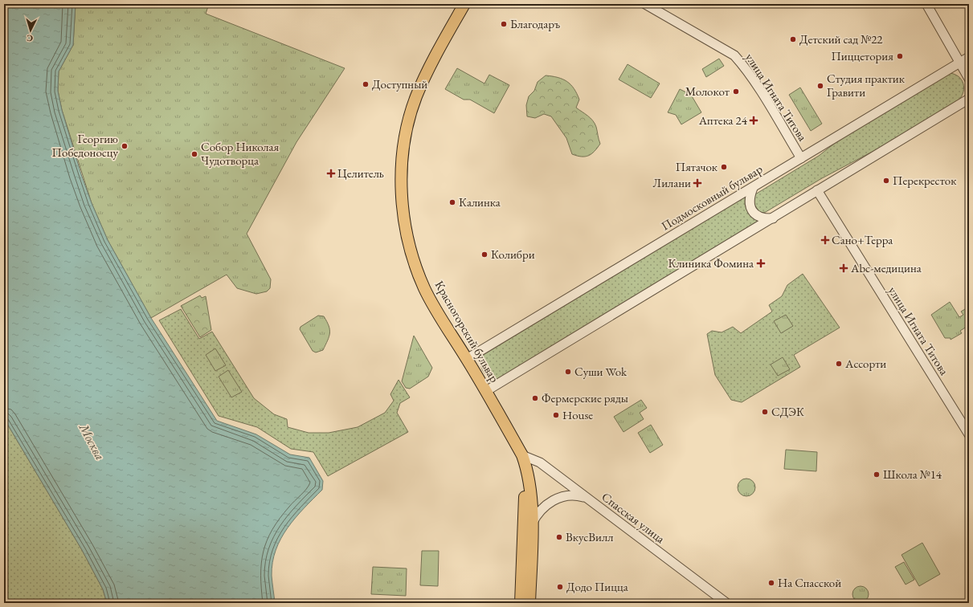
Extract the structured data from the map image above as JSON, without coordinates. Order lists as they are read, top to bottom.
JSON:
{
  "streets": {
    "main road": ["Красногорский бульвар"],
    "street": ["улица Игната Титова", "Подмосковный бульвар", "Спасская улица"]
  },
  "crossings": [
    ["улица Игната Титова", "Подмосковный бульвар"],
    ["Подмосковный бульвар", "Красногорский бульвар"],
    ["Красногорский бульвар", "Спасская улица"]
  ],
  "water": ["Москва"],
  "places": {
    "other": [
      "Благодаръ",
      "Детский сад №22",
      "Пиццетория",
      "Доступный",
      "Студия практик Гравити",
      "Молокот",
      "Георгию Победоносцу",
      "Собор Николая Чудотворца",
      "Пятачок",
      "Перекресток",
      "Калинка",
      "Колибри",
      "Ассорти",
      "Суши Wok",
      "Фермерские ряды",
      "СДЭК",
      "House",
      "Школа №14",
      "ВкусВилл",
      "На Спасской",
      "Додо Пицца"
    ],
    "health": [
      "Аптека 24",
      "Целитель",
      "Лилани",
      "Сано+Терра",
      "Клиника Фомина",
      "Abc-медицина"
    ]
  },
  "north": "bottom"
}
